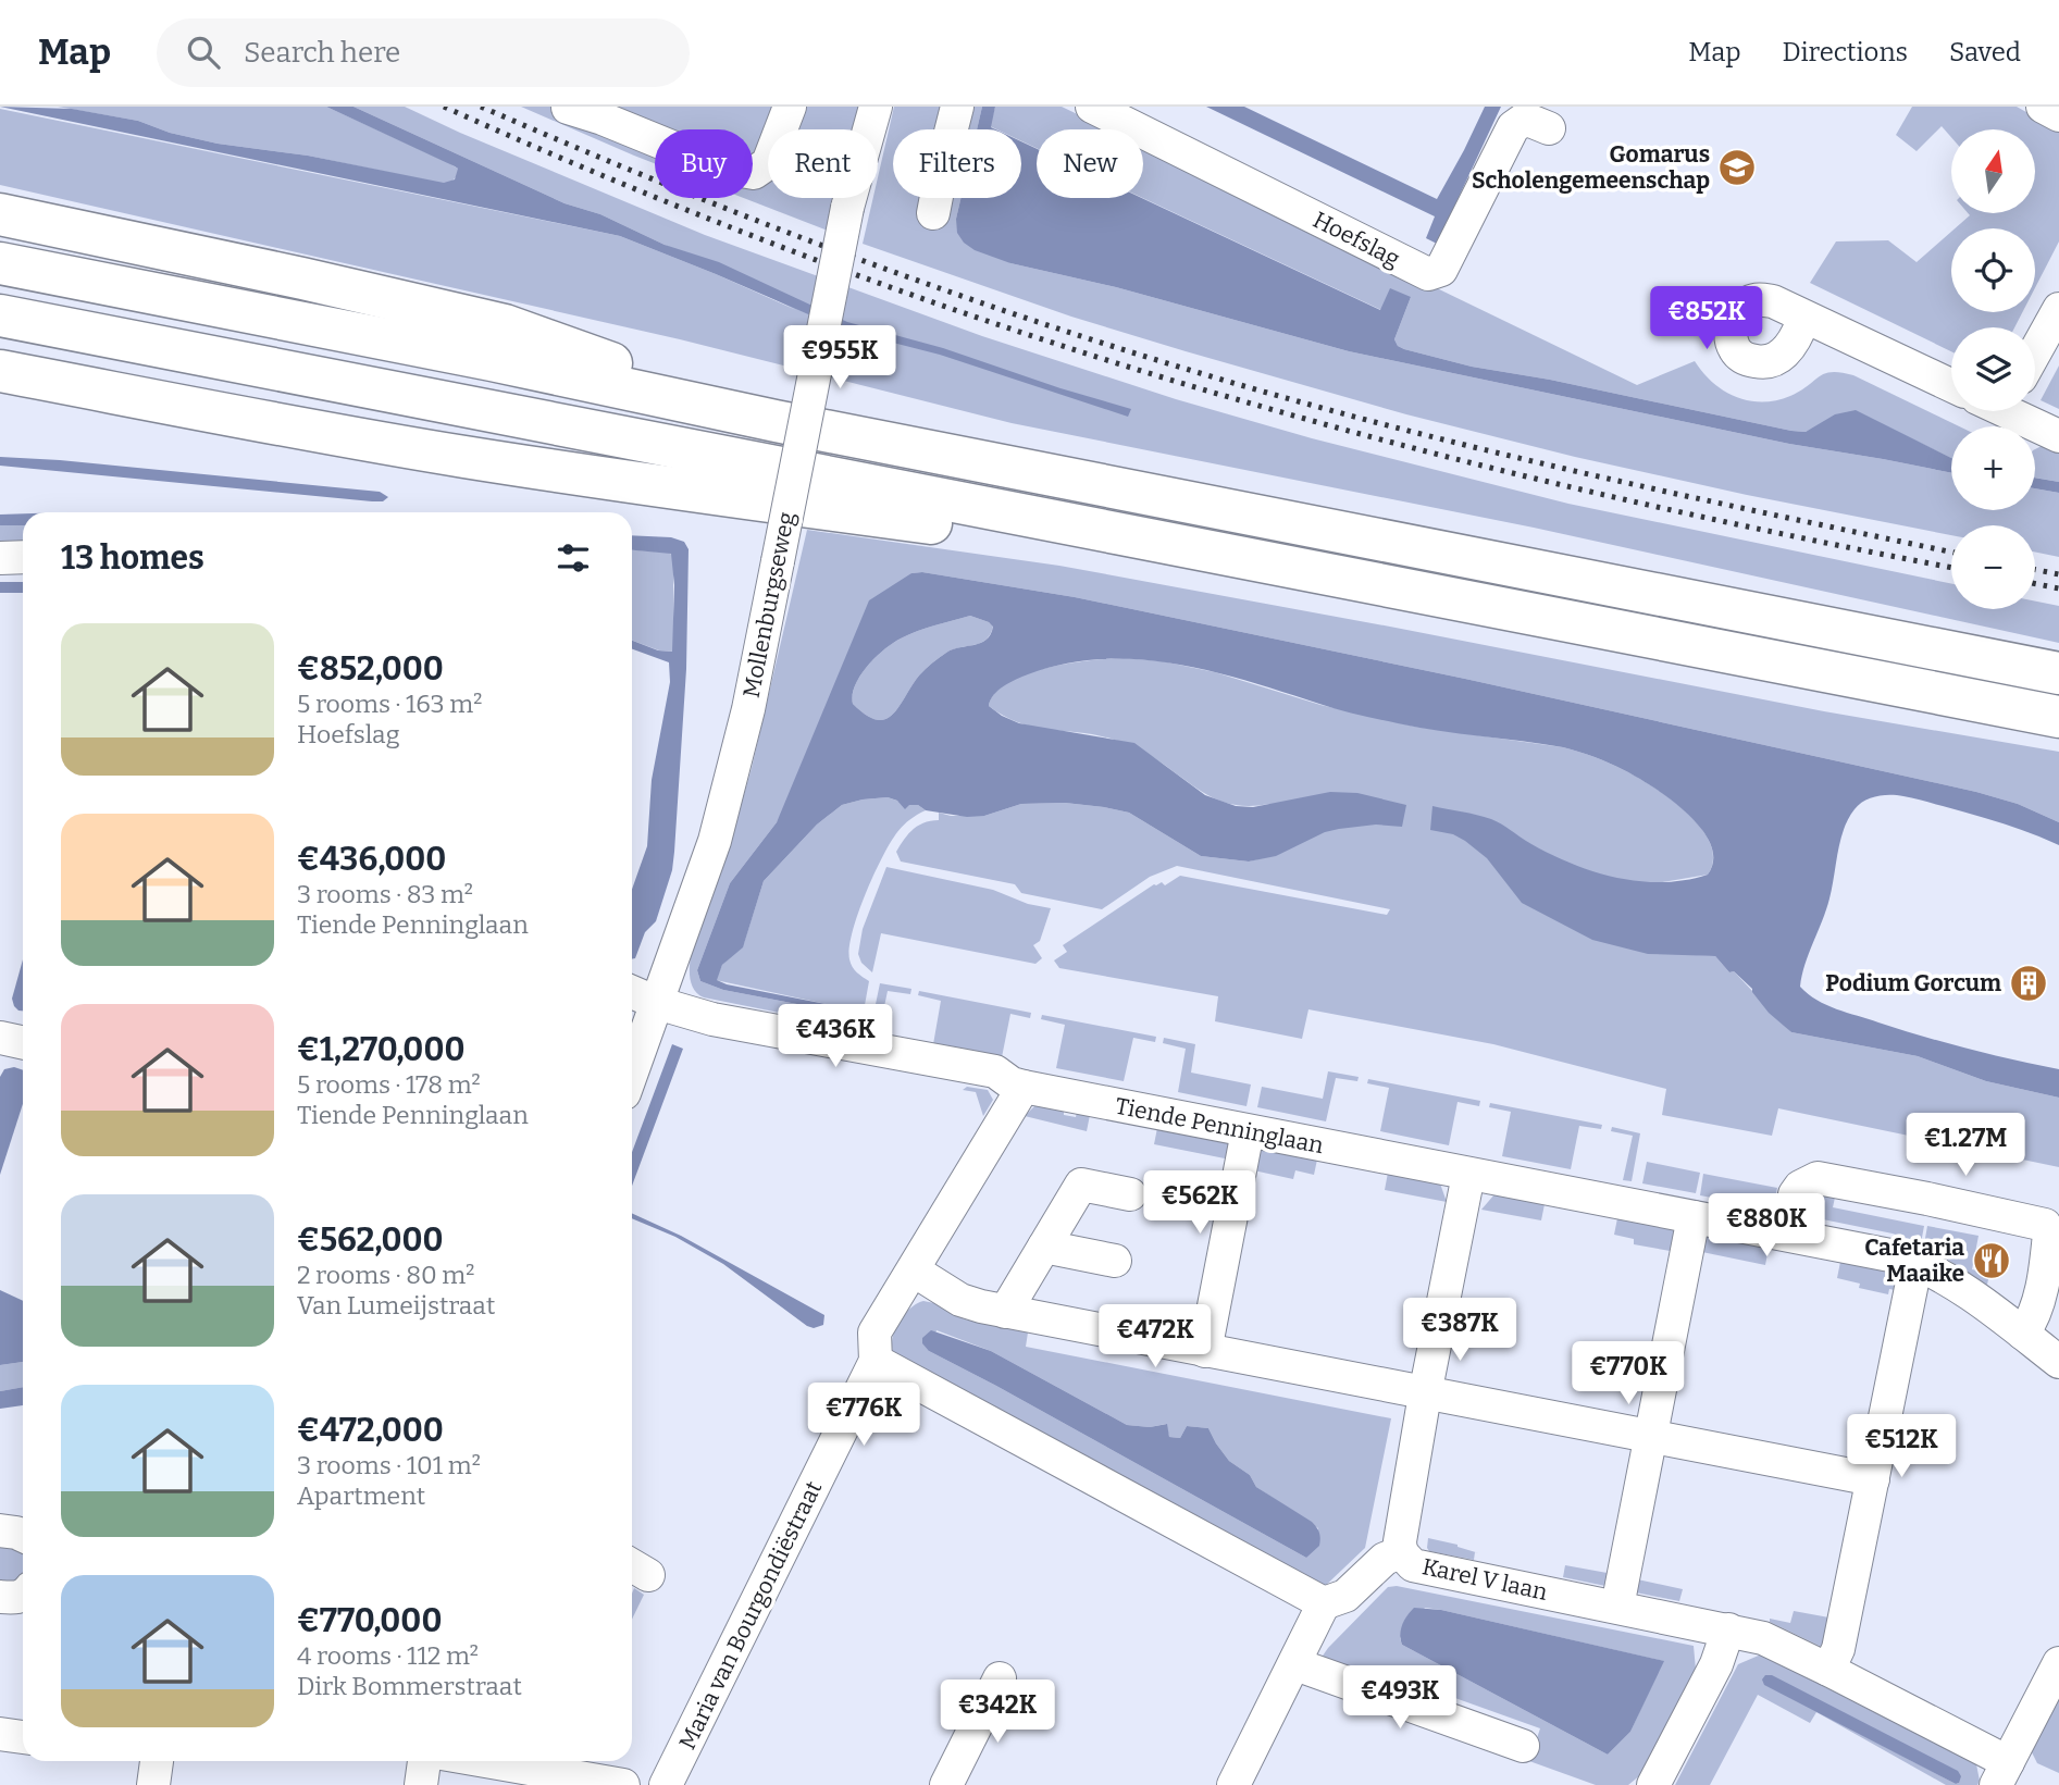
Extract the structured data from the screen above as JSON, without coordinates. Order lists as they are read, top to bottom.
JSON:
{
  "streets": {
    "street": [
      "Hoefslag",
      "Mollenburgseweg",
      "Tiende Penninglaan",
      "Karel V laan",
      "Maria van Bourgondiëstraat"
    ]
  },
  "crossings": [
    ["Mollenburgseweg", "Tiende Penninglaan"],
    ["Tiende Penninglaan", "Maria van Bourgondiëstraat"]
  ],
  "places": {
    "school or university": ["Gomarus Scholengemeenschap"],
    "building": ["Podium Gorcum"],
    "restaurant": ["Cafetaria Maaike"]
  },
  "north": "top",
  "page": {
    "header": "Map",
    "search": "Search here",
    "nav": ["Map", "Directions", "Saved"],
    "map_buttons": ["+", "−"],
    "chip": [
      "Buy",
      "Rent",
      "Filters",
      "New"
    ],
    "price": [
      "€852K",
      "€955K",
      "€436K",
      "€1.27M",
      "€562K",
      "€880K",
      "€387K",
      "€472K",
      "€770K",
      "€776K",
      "€512K",
      "€493K",
      "€342K"
    ],
    "heading": "13 homes",
    "list": [
      {
        "name": "€852,000",
        "note": "5 rooms · 163 m² · Hoefslag"
      },
      {
        "name": "€436,000",
        "note": "3 rooms · 83 m² · Tiende Penninglaan"
      },
      {
        "name": "€1,270,000",
        "note": "5 rooms · 178 m² · Tiende Penninglaan"
      },
      {
        "name": "€562,000",
        "note": "2 rooms · 80 m² · Van Lumeijstraat"
      },
      {
        "name": "€472,000",
        "note": "3 rooms · 101 m² · Apartment"
      },
      {
        "name": "€770,000",
        "note": "4 rooms · 112 m² · Dirk Bommerstraat"
      }
    ]
  }
}
